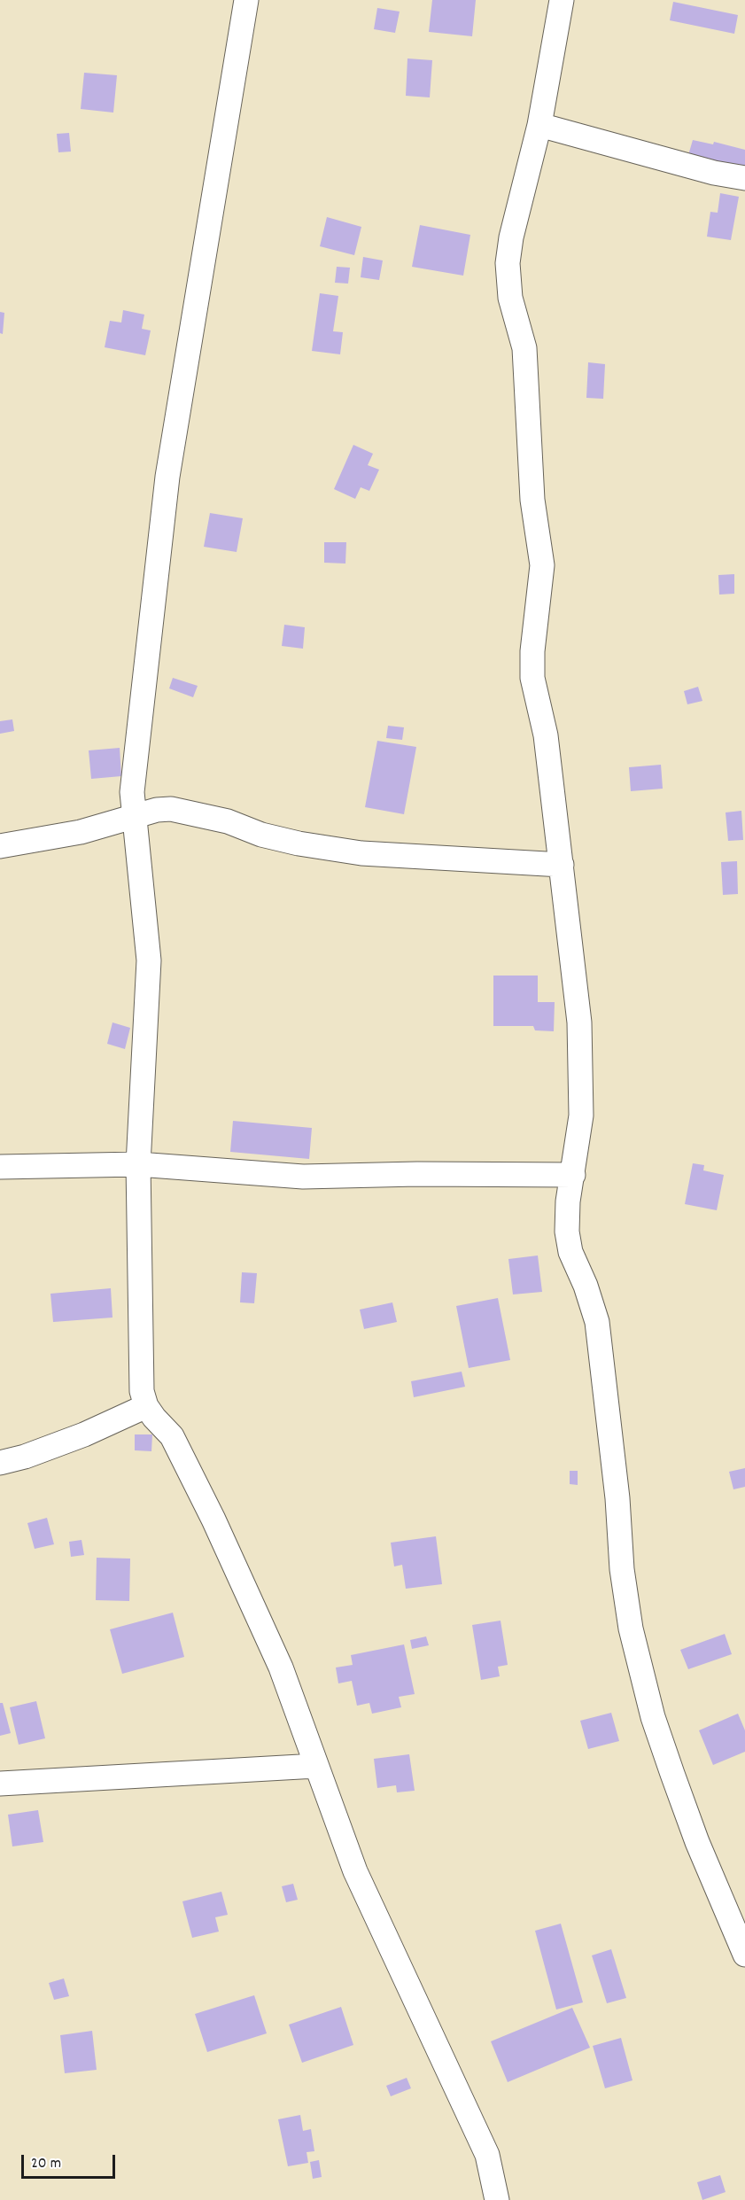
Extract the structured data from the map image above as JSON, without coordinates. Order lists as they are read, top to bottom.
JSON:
{
  "scale_bar": "20 m"
}
